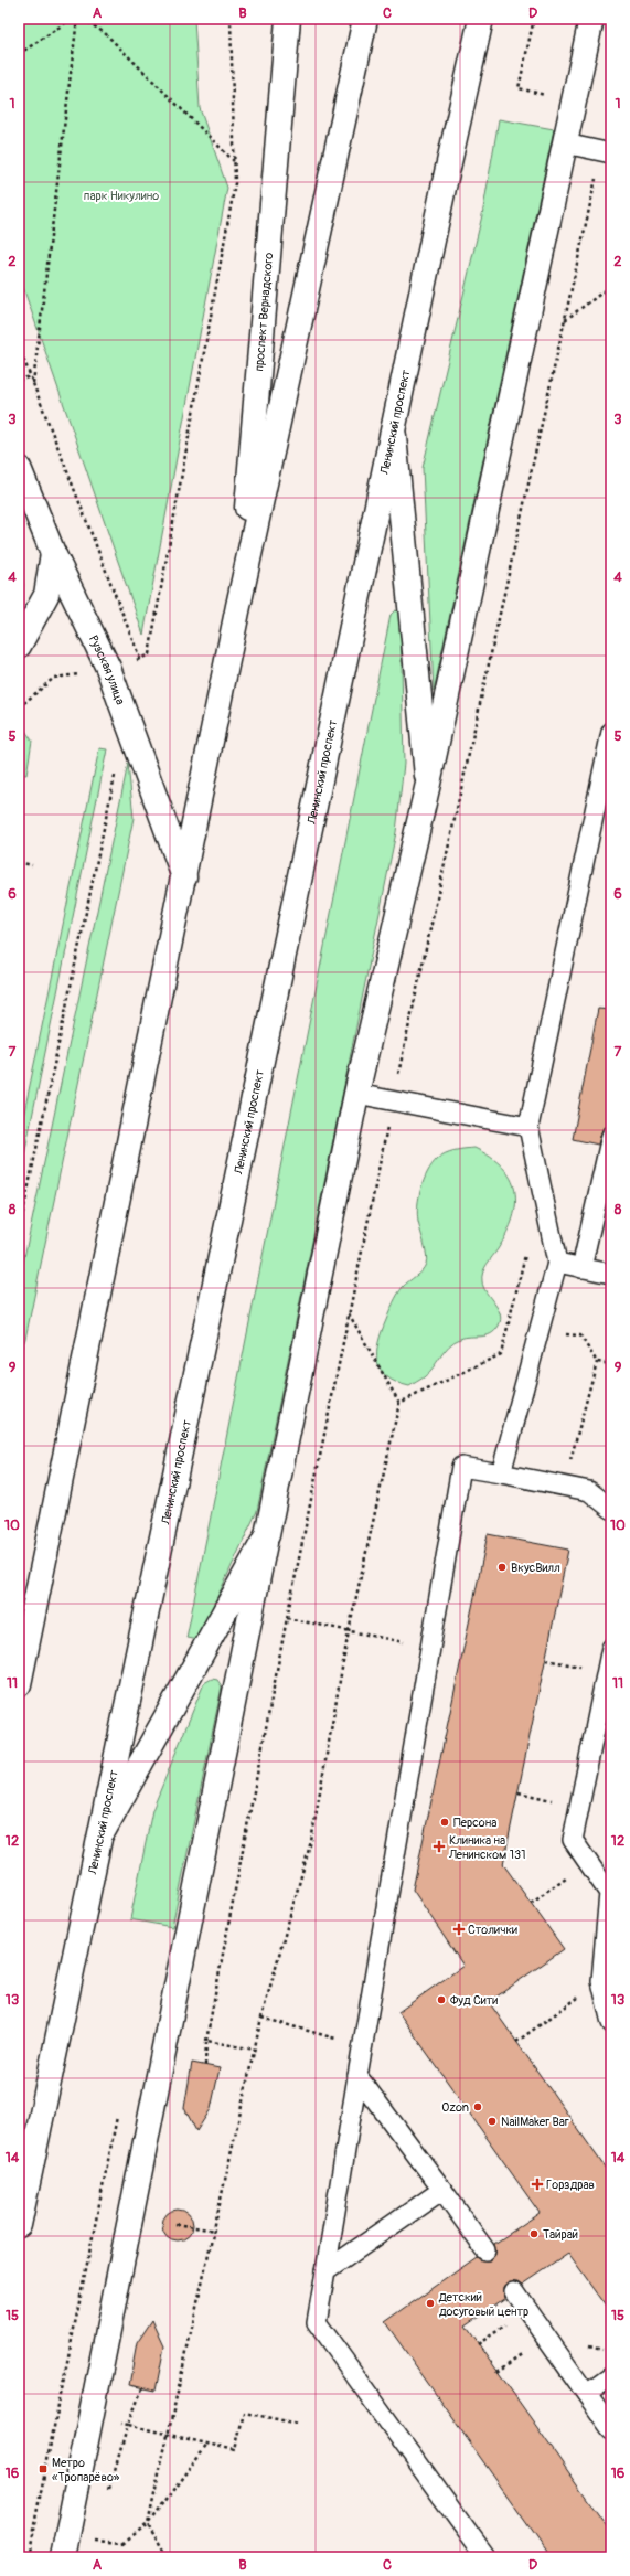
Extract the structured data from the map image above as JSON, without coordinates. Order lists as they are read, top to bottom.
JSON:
{
  "streets": {
    "main road": ["проспект Вернадского", "Ленинский проспект", "Рузская улица"]
  },
  "parks": ["парк Никулино"],
  "places": {
    "other": [
      "ВкусВилл",
      "Персона",
      "Фуд Сити",
      "Ozon",
      "NailMaker Bar",
      "Тайрай",
      "Детский досуговый центр"
    ],
    "health": ["Клиника на Ленинском 131", "Столички", "Горздрав"],
    "transit": ["Метро «Тропарёво»"]
  },
  "grid": {
    "columns": [
      "A",
      "B",
      "C",
      "D"
    ],
    "rows": [
      "1",
      "2",
      "3",
      "4",
      "5",
      "6",
      "7",
      "8",
      "9",
      "10",
      "11",
      "12",
      "13",
      "14",
      "15",
      "16"
    ]
  }
}
